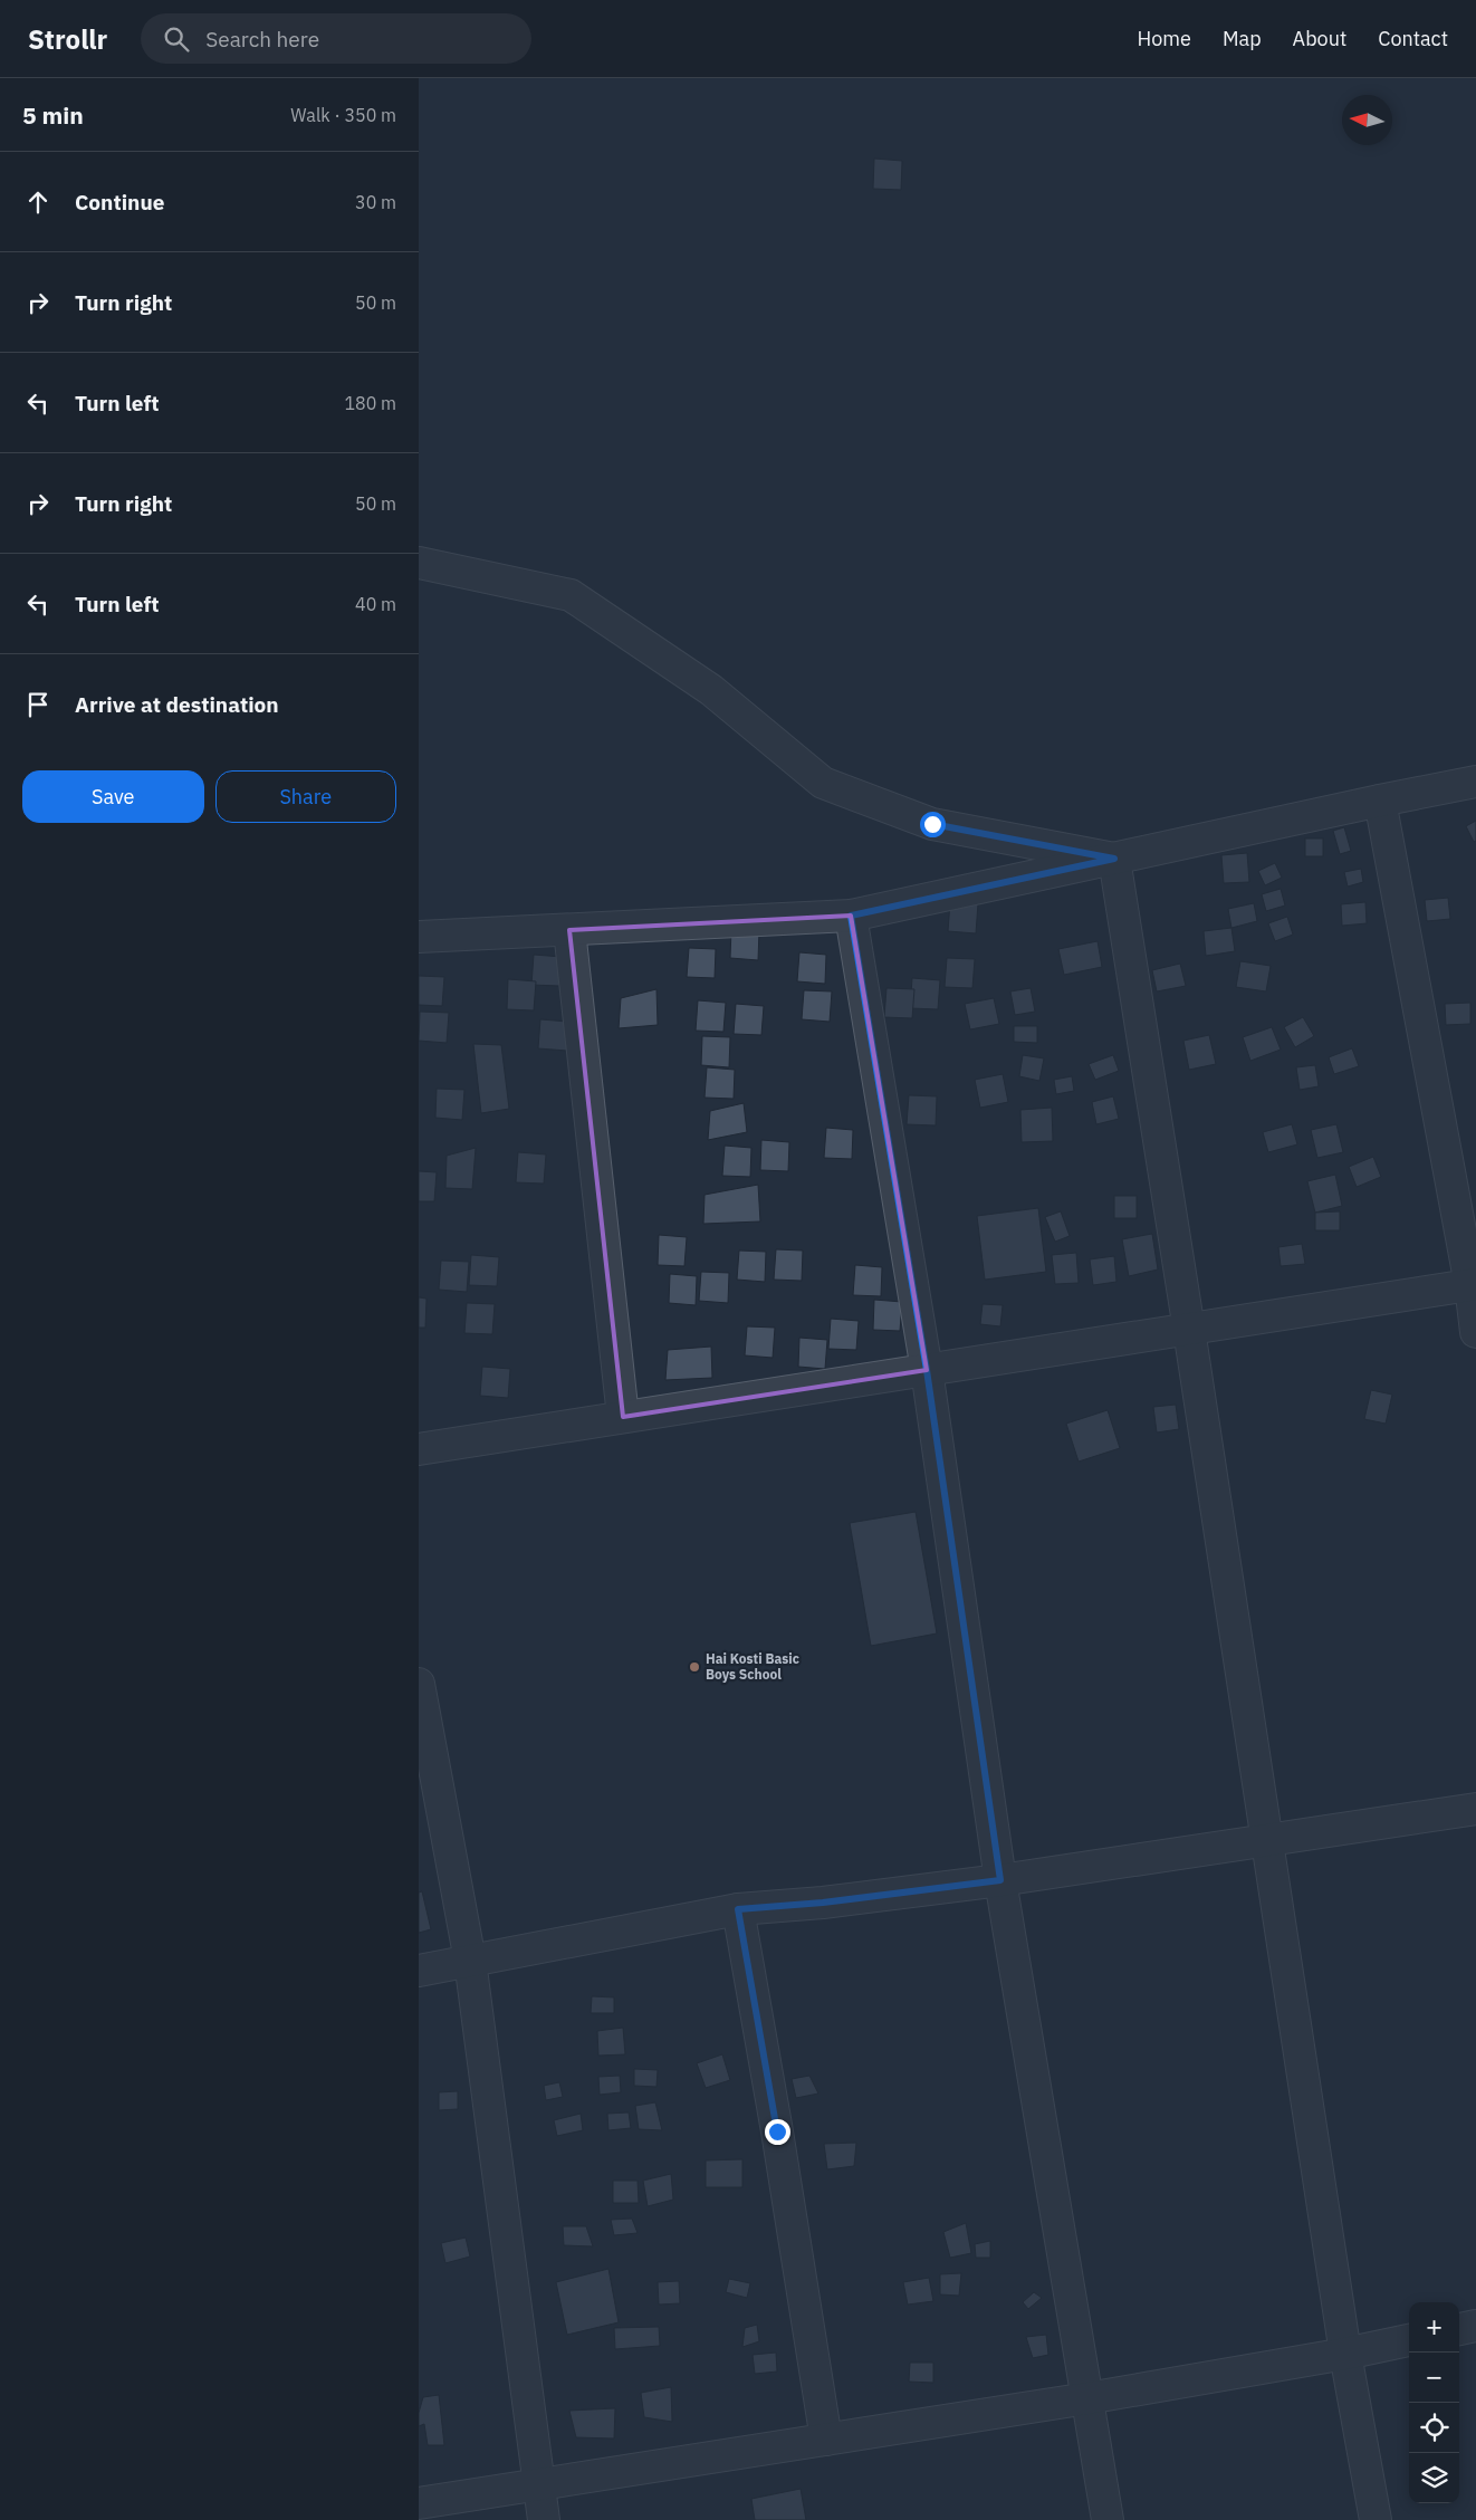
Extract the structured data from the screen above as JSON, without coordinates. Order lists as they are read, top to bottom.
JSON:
{
  "places": ["Hai Kosti Basic Boys School"],
  "north": "left",
  "page": {
    "header": "Strollr",
    "search": "Search here",
    "nav": [
      "Home",
      "Map",
      "About",
      "Contact"
    ],
    "heading": ["5 min", "Walk · 350 m"],
    "list": [
      ["Continue", "30 m"],
      ["Turn right", "50 m"],
      ["Turn left", "180 m"],
      ["Turn right", "50 m"],
      ["Turn left", "40 m"],
      "Arrive at destination"
    ],
    "buttons": ["Save", "Share"],
    "map_buttons": ["+", "−"]
  }
}
